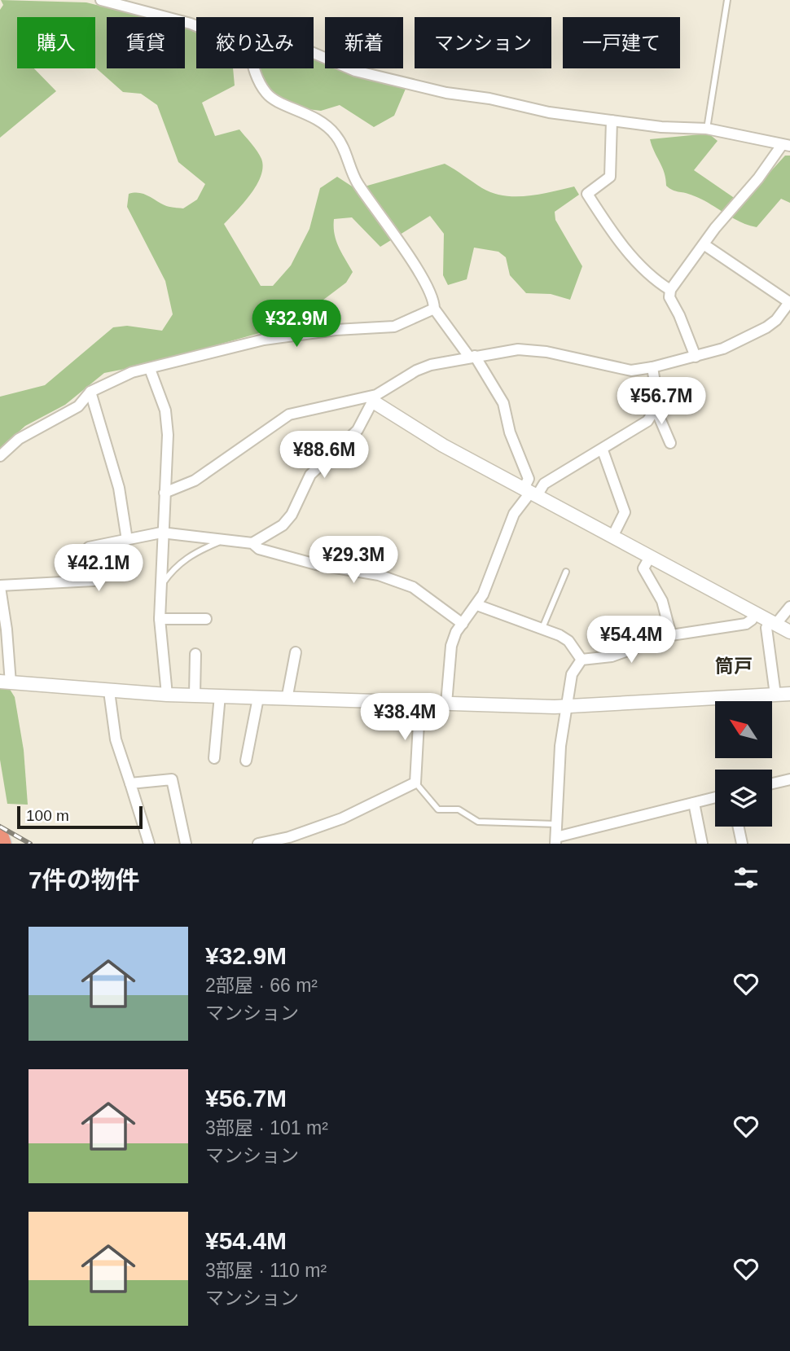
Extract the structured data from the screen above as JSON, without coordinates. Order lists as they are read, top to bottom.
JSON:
{
  "districts": ["筒戸"],
  "scale_bar": "100 m",
  "north": "top left",
  "page": {
    "chip": [
      "購入",
      "賃貸",
      "絞り込み",
      "新着",
      "マンション",
      "一戸建て"
    ],
    "price": [
      "¥32.9M",
      "¥56.7M",
      "¥88.6M",
      "¥29.3M",
      "¥42.1M",
      "¥54.4M",
      "¥38.4M"
    ],
    "scale": "100 m",
    "heading": "7件の物件",
    "list": [
      {
        "name": "¥32.9M",
        "note": "2部屋 · 66 m² · マンション"
      },
      {
        "name": "¥56.7M",
        "note": "3部屋 · 101 m² · マンション"
      },
      {
        "name": "¥54.4M",
        "note": "3部屋 · 110 m² · マンション"
      }
    ]
  }
}
